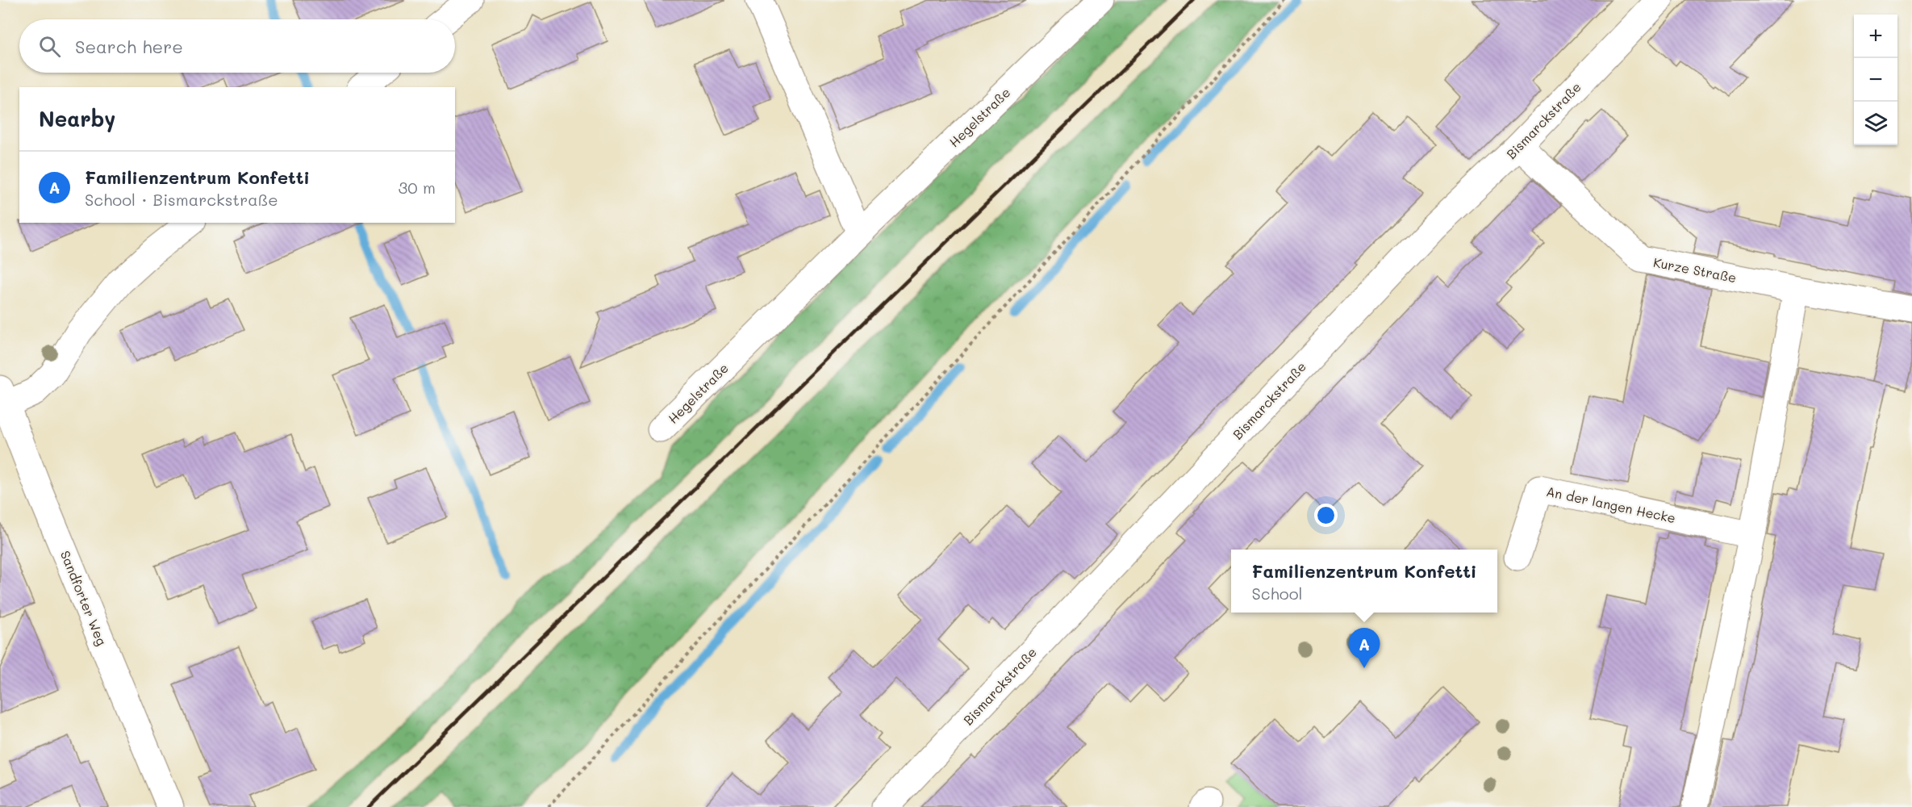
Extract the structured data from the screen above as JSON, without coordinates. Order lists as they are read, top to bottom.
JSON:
{
  "streets": {
    "street": [
      "Hegelstraße",
      "Bismarckstraße",
      "Kurze Straße",
      "An der langen Hecke",
      "Sandforter Weg"
    ]
  },
  "crossings": [
    ["Bismarckstraße", "Kurze Straße"]
  ],
  "page": {
    "map_buttons": ["+", "−"],
    "search": "Search here",
    "heading": "Nearby",
    "list": [
      {
        "mark": "A",
        "name": "Familienzentrum Konfetti",
        "note": "School · Bismarckstraße",
        "value": "30 m"
      }
    ],
    "popup": ["Familienzentrum Konfetti", "School"],
    "pins": "A"
  }
}
